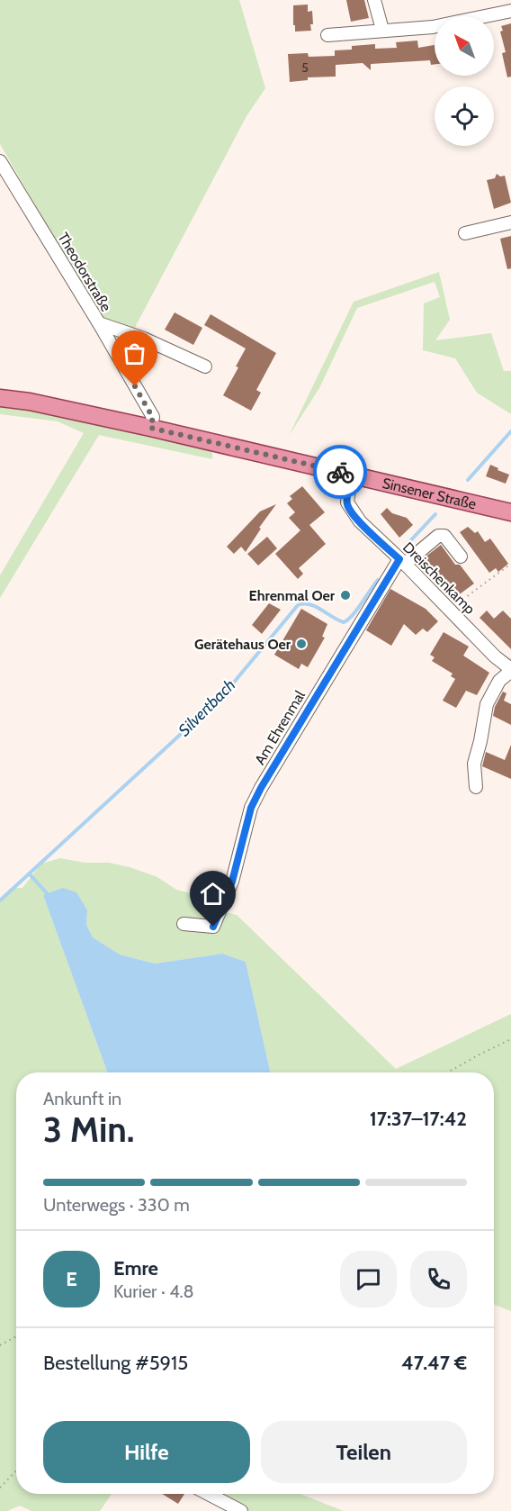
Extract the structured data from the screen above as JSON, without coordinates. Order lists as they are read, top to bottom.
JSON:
{
  "streets": {
    "main road": ["Sinsener Straße"],
    "street": ["Theodorstraße", "Dreischenkamp", "Am Ehrenmal"]
  },
  "crossings": [
    ["Theodorstraße", "Sinsener Straße"],
    ["Sinsener Straße", "Dreischenkamp"],
    ["Dreischenkamp", "Am Ehrenmal"]
  ],
  "water": ["Silvertbach"],
  "places": ["Ehrenmal Oer", "Gerätehaus Oer"],
  "house_numbers": ["5"],
  "north": "top left",
  "page": {
    "heading": ["3 Min.", "Ankunft in", "17:37–17:42"],
    "panel": [
      "Emre",
      "Kurier · 4.8",
      "Bestellung #5915",
      "47.47 €"
    ],
    "bar": "Unterwegs · 330 m",
    "round": "E",
    "buttons": ["Hilfe", "Teilen"]
  }
}
